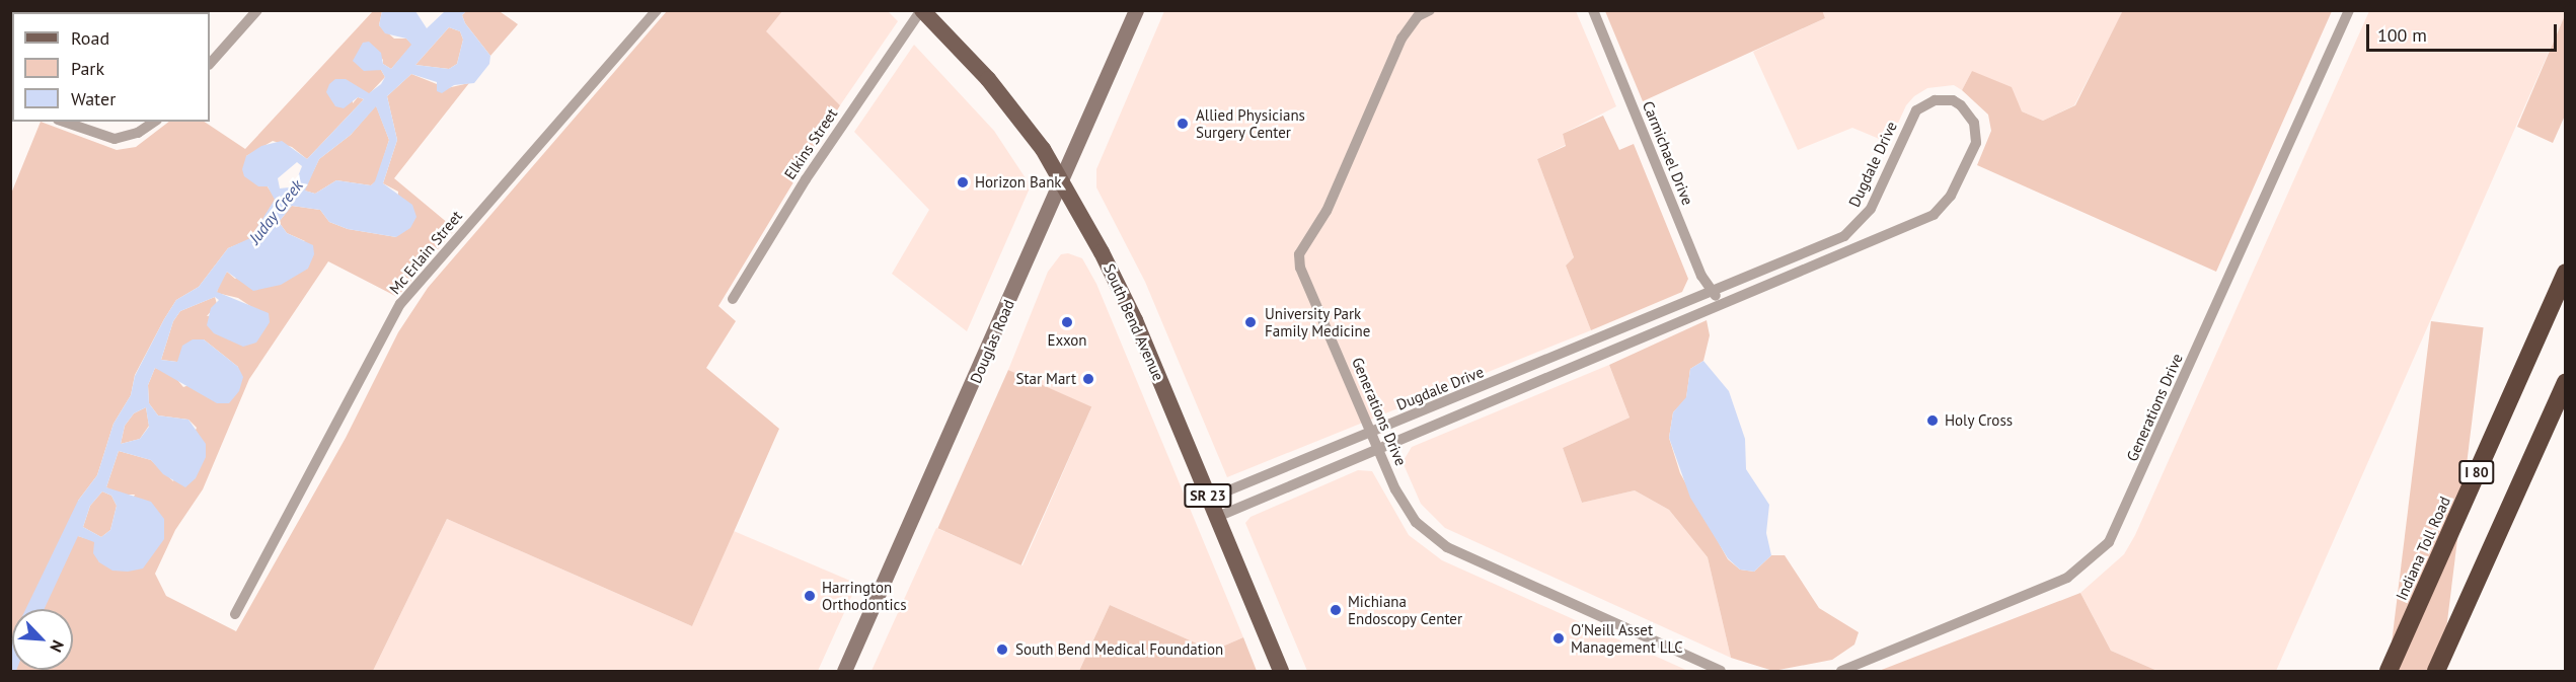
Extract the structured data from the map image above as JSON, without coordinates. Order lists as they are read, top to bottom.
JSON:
{
  "streets": {
    "highway": ["I 80", "Indiana Toll Road"],
    "main road": ["South Bend Avenue", "SR 23"],
    "street": [
      "Elkins Street",
      "Carmichael Drive",
      "Dugdale Drive",
      "Mc Erlain Street",
      "Douglas Road",
      "Generations Drive"
    ]
  },
  "crossings": [
    ["Elkins Street", "South Bend Avenue"],
    ["Carmichael Drive", "Dugdale Drive"],
    ["Dugdale Drive", "South Bend Avenue"],
    ["Dugdale Drive", "Generations Drive"],
    ["South Bend Avenue", "Douglas Road"]
  ],
  "water": ["Juday Creek"],
  "places": [
    "Allied Physicians Surgery Center",
    "Horizon Bank",
    "Exxon",
    "University Park Family Medicine",
    "Star Mart",
    "Holy Cross",
    "Harrington Orthodontics",
    "Michiana Endoscopy Center",
    "O'Neill Asset Management LLC",
    "South Bend Medical Foundation"
  ],
  "legend": ["Road", "Park", "Water"],
  "scale_bar": "100 m",
  "north": "bottom right"
}
